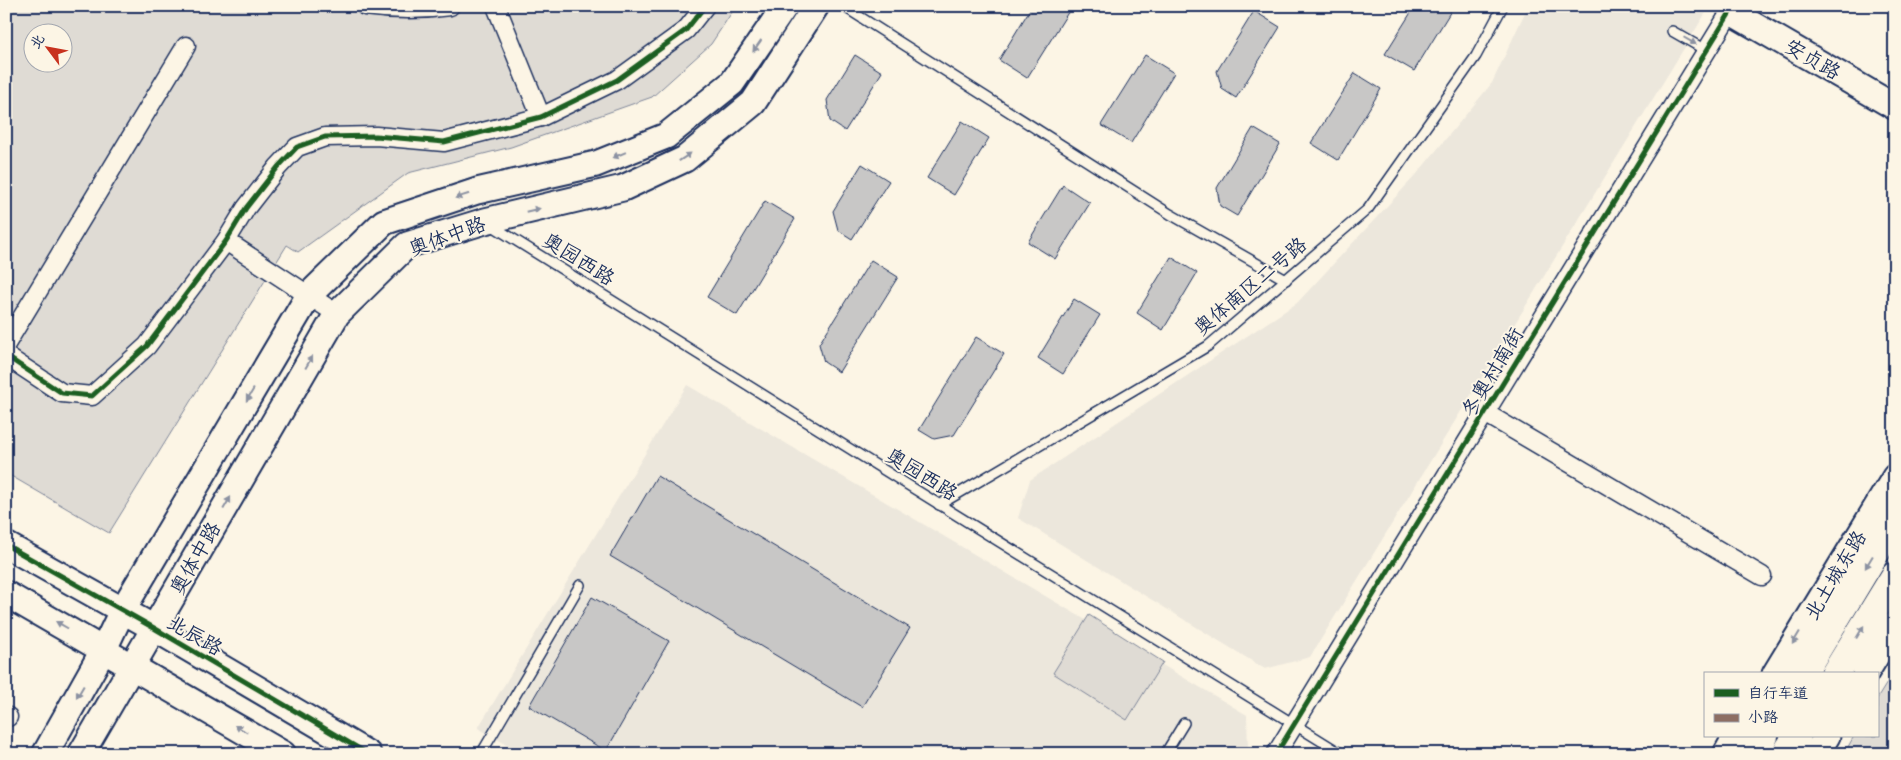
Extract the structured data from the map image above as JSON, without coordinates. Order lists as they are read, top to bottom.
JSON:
{
  "streets": {
    "main road": [
      "安贞路",
      "奥体中路",
      "北土城东路",
      "北辰路"
    ],
    "street": ["冬奥村南街"],
    "lane": ["奥园西路", "奥体南区二号路"]
  },
  "crossings": [
    ["安贞路", "冬奥村南街"],
    ["奥体中路", "奥园西路"],
    ["奥体中路", "北辰路"],
    ["奥园西路", "奥体南区二号路"],
    ["奥园西路", "冬奥村南街"]
  ],
  "legend": ["自行车道", "小路"],
  "north": "top left"
}
